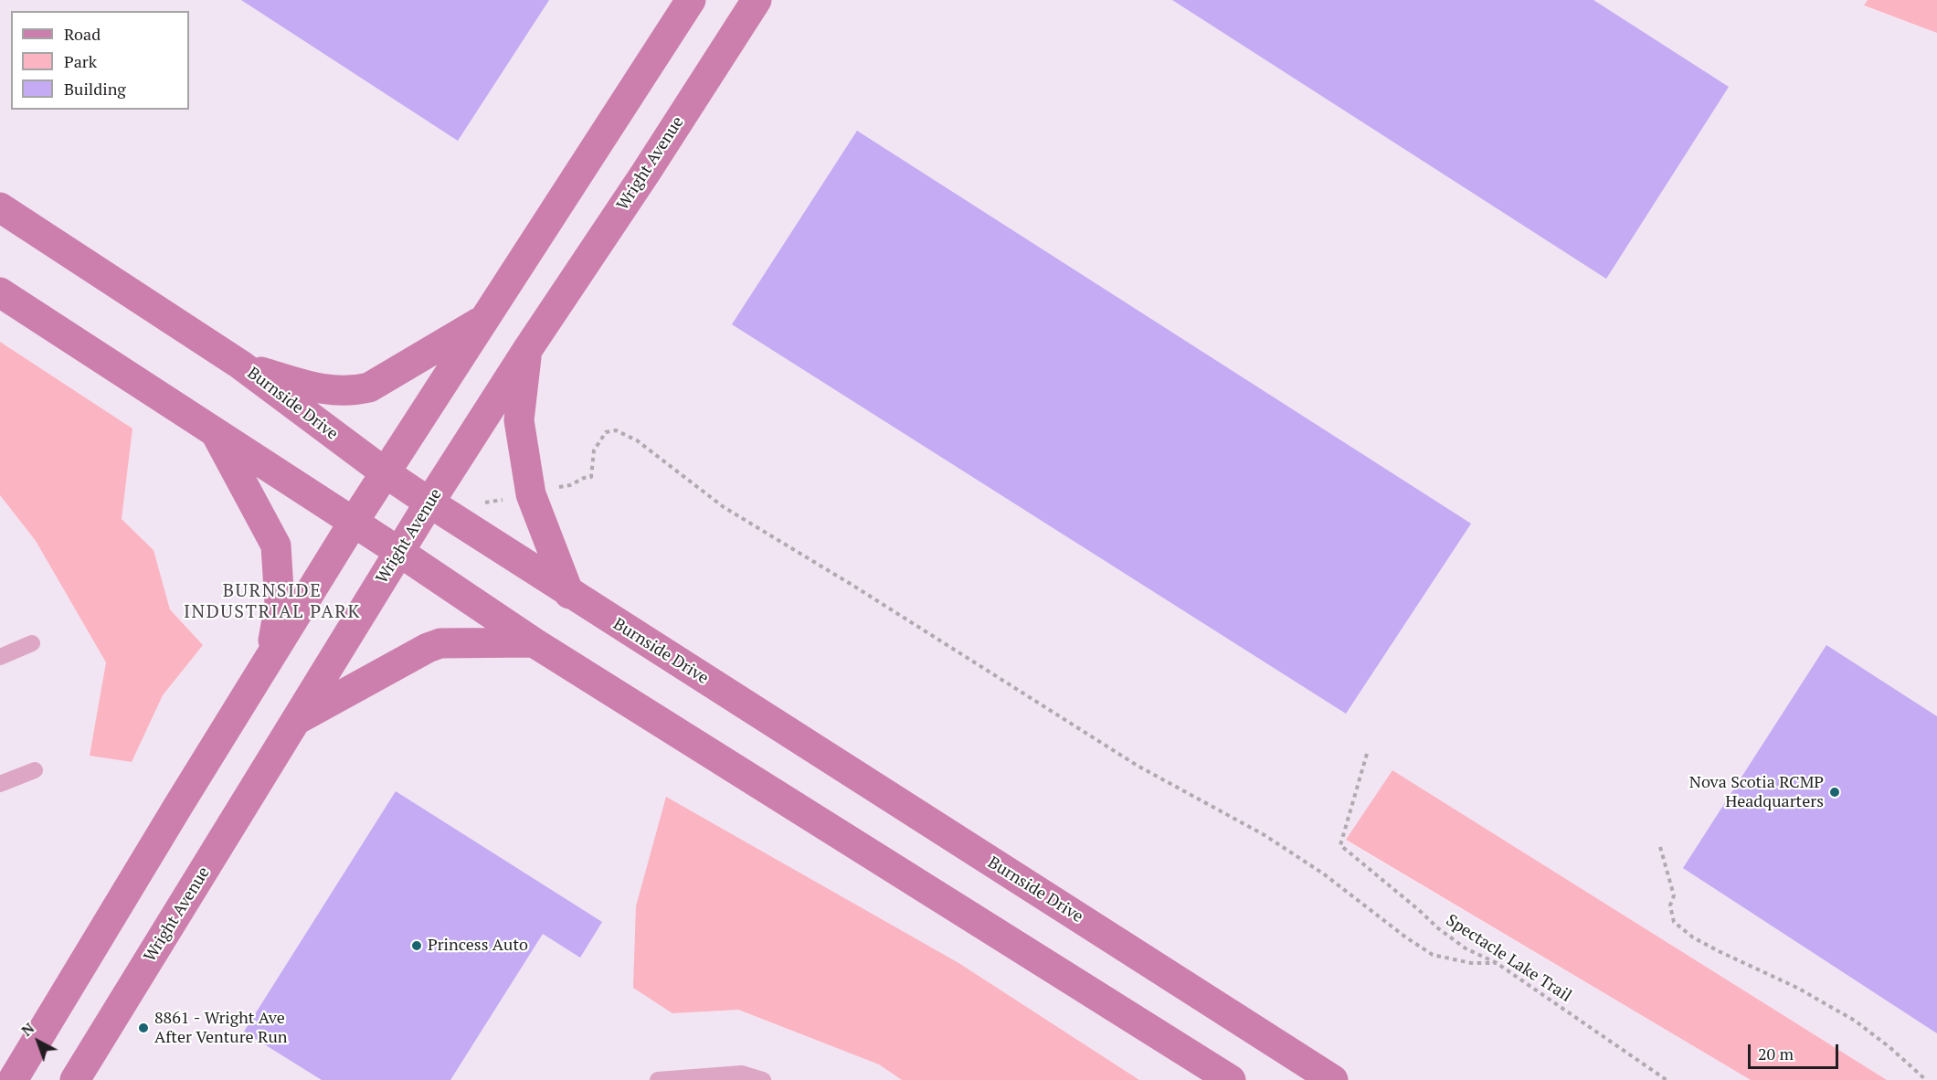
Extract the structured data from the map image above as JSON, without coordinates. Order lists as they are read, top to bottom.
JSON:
{
  "streets": {
    "main road": ["Wright Avenue", "Burnside Drive"],
    "path": ["Spectacle Lake Trail"]
  },
  "crossings": [
    ["Wright Avenue", "Burnside Drive"]
  ],
  "districts": ["BURNSIDE INDUSTRIAL PARK"],
  "places": ["Nova Scotia RCMP Headquarters", "Princess Auto", "8861 - Wright Ave After Venture Run"],
  "legend": ["Road", "Park", "Building"],
  "scale_bar": "20 m",
  "north": "top left"
}
